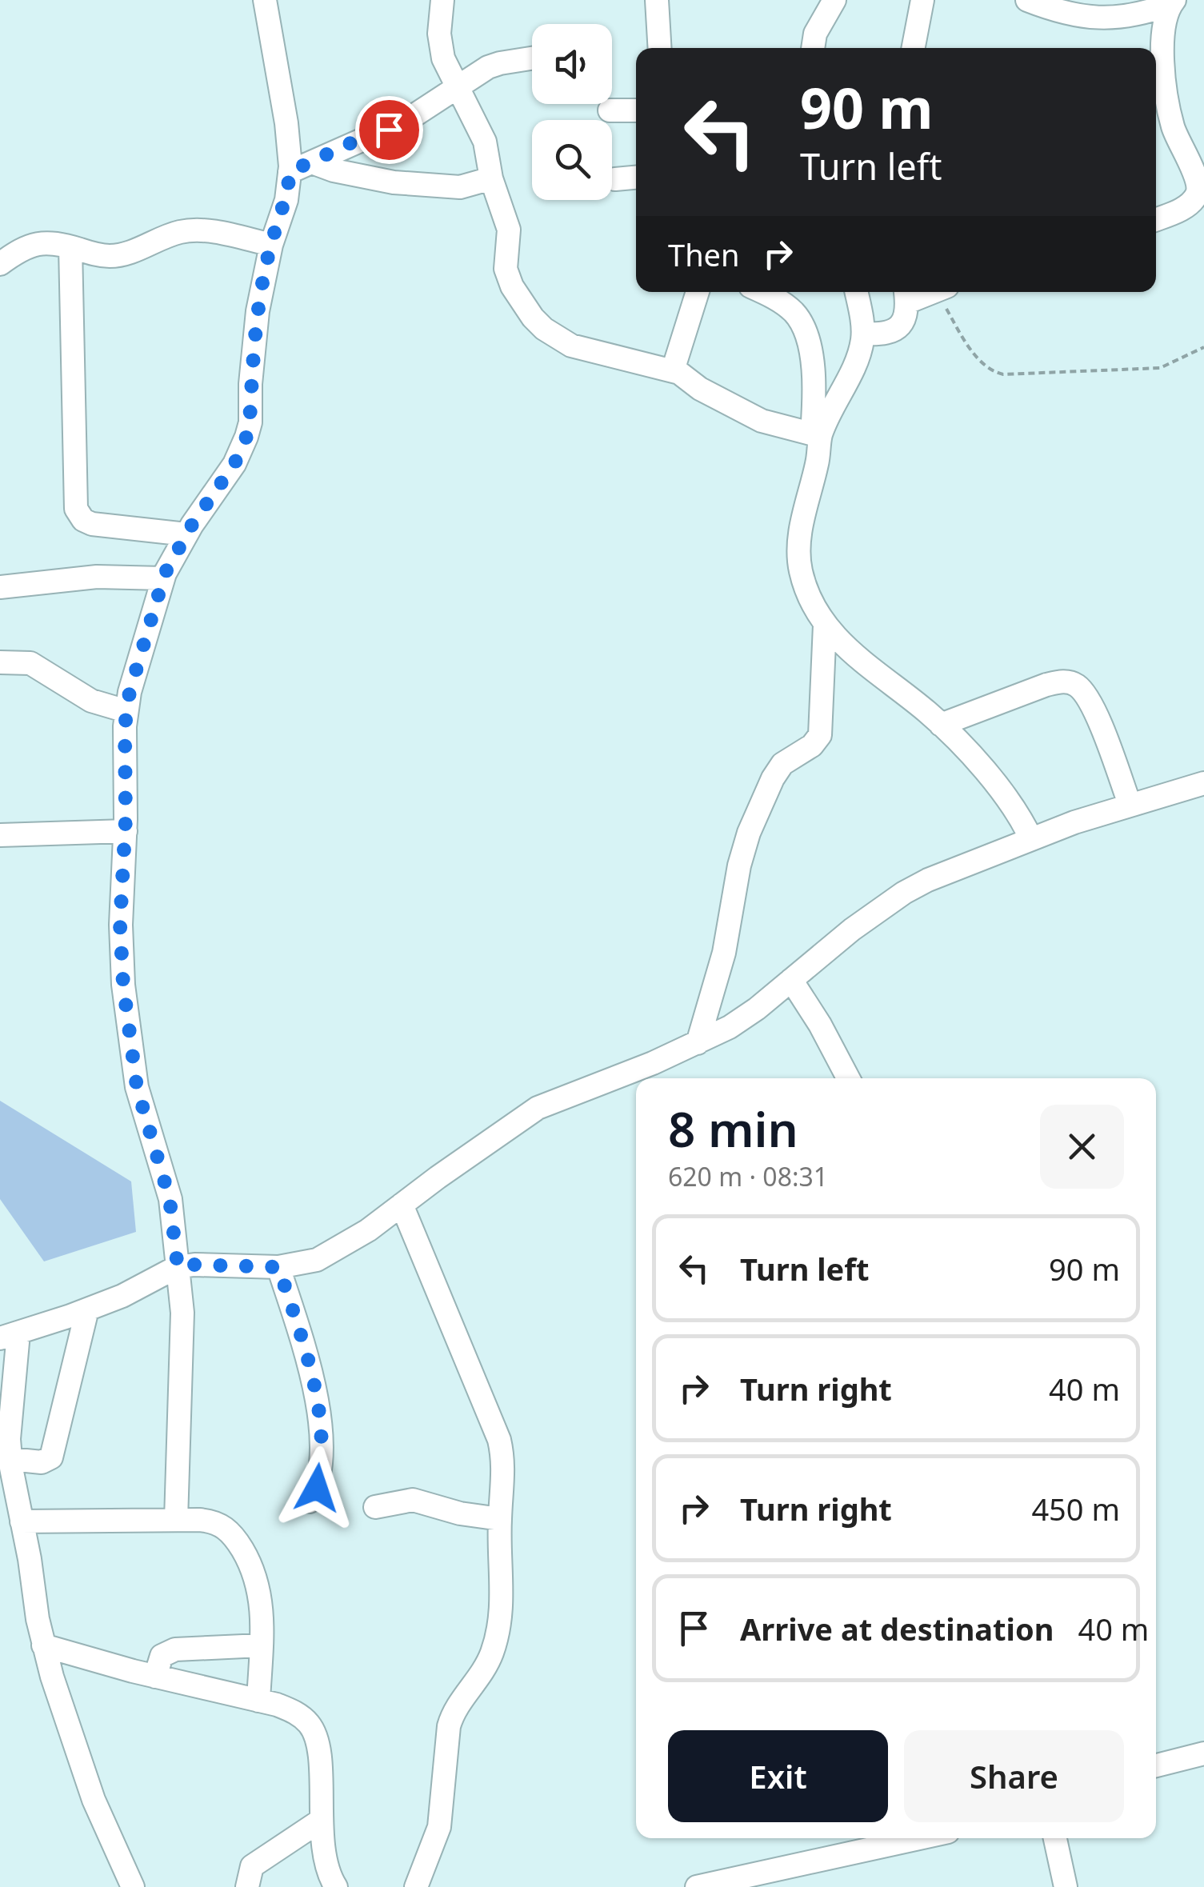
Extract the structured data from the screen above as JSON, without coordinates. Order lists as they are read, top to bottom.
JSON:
{
  "page": {
    "turn": ["90 m", "Turn left"],
    "then": "Then",
    "heading": ["8 min", "620 m · 08:31"],
    "list": [
      {
        "name": "Turn left",
        "value": "90 m"
      },
      {
        "name": "Turn right",
        "value": "40 m"
      },
      {
        "name": "Turn right",
        "value": "450 m"
      },
      {
        "name": "Arrive at destination",
        "value": "40 m"
      }
    ],
    "buttons": ["Exit", "Share"]
  }
}
